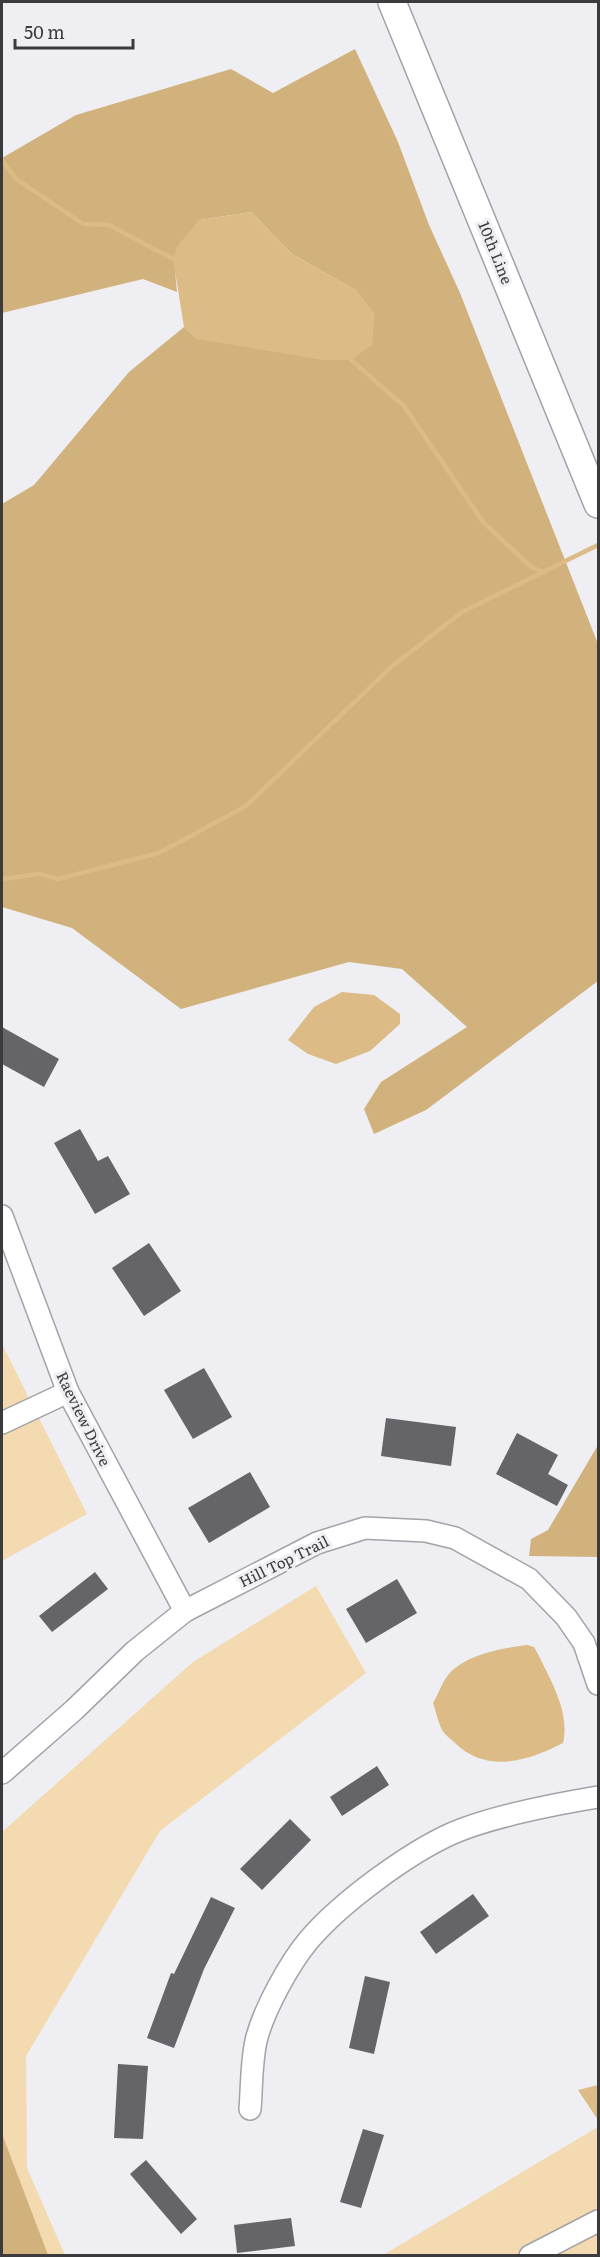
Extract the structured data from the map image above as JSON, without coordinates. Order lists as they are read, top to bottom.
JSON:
{
  "streets": {
    "main road": ["10th Line"],
    "street": ["Raeview Drive", "Hill Top Trail"]
  },
  "crossings": [
    ["Raeview Drive", "Hill Top Trail"]
  ],
  "scale_bar": "50 m"
}
